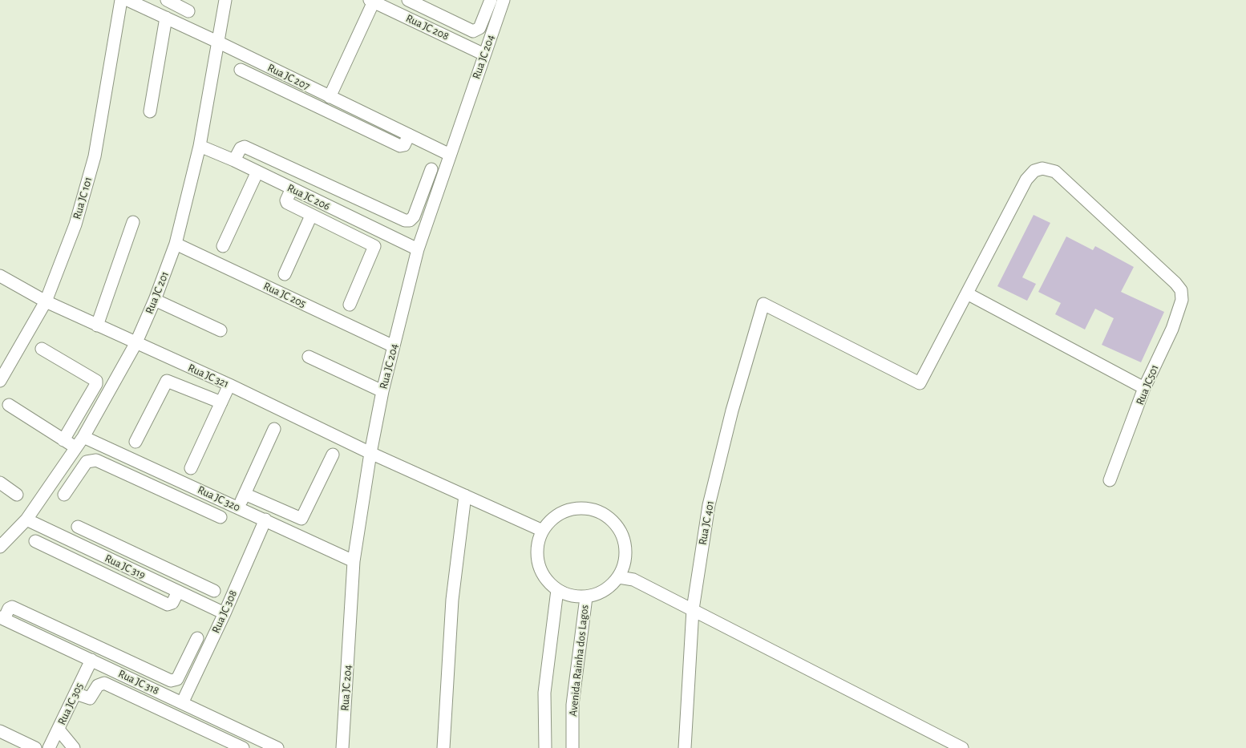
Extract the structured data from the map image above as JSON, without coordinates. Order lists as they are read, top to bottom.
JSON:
{
  "streets": {
    "street": [
      "Rua JC 208",
      "Rua JC 204",
      "Rua JC 207",
      "Rua JC 206",
      "Rua JC 101",
      "Rua JC 201",
      "Rua JC 205",
      "Rua JC 321",
      "Rua JC501",
      "Rua JC 320",
      "Rua JC 401",
      "Rua JC 319",
      "Rua JC 308",
      "Avenida Rainha dos Lagos",
      "Rua JC 318",
      "Rua JC 305"
    ]
  },
  "crossings": [
    ["Rua JC 208", "Rua JC 204"],
    ["Rua JC 204", "Rua JC 207"],
    ["Rua JC 204", "Rua JC 206"],
    ["Rua JC 204", "Rua JC 205"],
    ["Rua JC 204", "Rua JC 321"],
    ["Rua JC 204", "Rua JC 320"],
    ["Rua JC 207", "Rua JC 201"],
    ["Rua JC 206", "Rua JC 201"],
    ["Rua JC 101", "Rua JC 321"],
    ["Rua JC 201", "Rua JC 205"],
    ["Rua JC 201", "Rua JC 321"],
    ["Rua JC 201", "Rua JC 320"],
    ["Rua JC 201", "Rua JC 319"],
    ["Rua JC 321", "Avenida Rainha dos Lagos"],
    ["Rua JC501", "Rua JC 401"],
    ["Rua JC 320", "Rua JC 308"],
    ["Rua JC 319", "Rua JC 308"],
    ["Rua JC 308", "Rua JC 318"],
    ["Rua JC 318", "Rua JC 305"]
  ]
}
